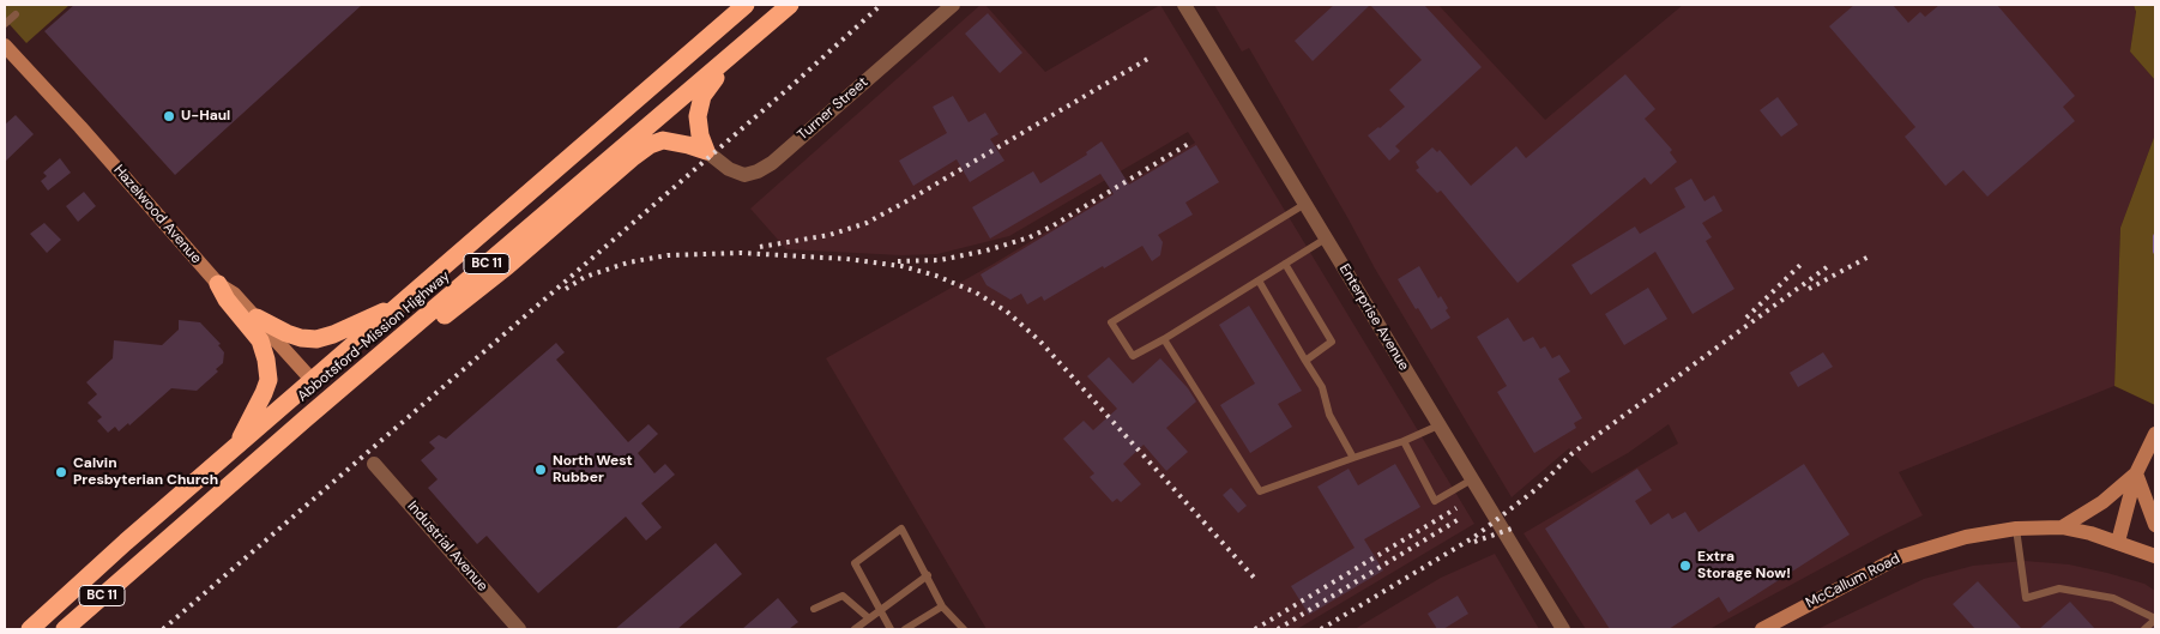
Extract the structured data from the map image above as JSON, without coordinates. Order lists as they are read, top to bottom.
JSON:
{
  "streets": {
    "highway": ["BC 11", "Abbotsford-Mission Highway"],
    "street": [
      "Turner Street",
      "Hazelwood Avenue",
      "Enterprise Avenue",
      "Industrial Avenue",
      "McCallum Road"
    ]
  },
  "crossings": [
    ["Hazelwood Avenue", "Abbotsford-Mission Highway"]
  ],
  "places": [
    "U-Haul",
    "North West Rubber",
    "Calvin Presbyterian Church",
    "Extra Storage Now!"
  ]
}
